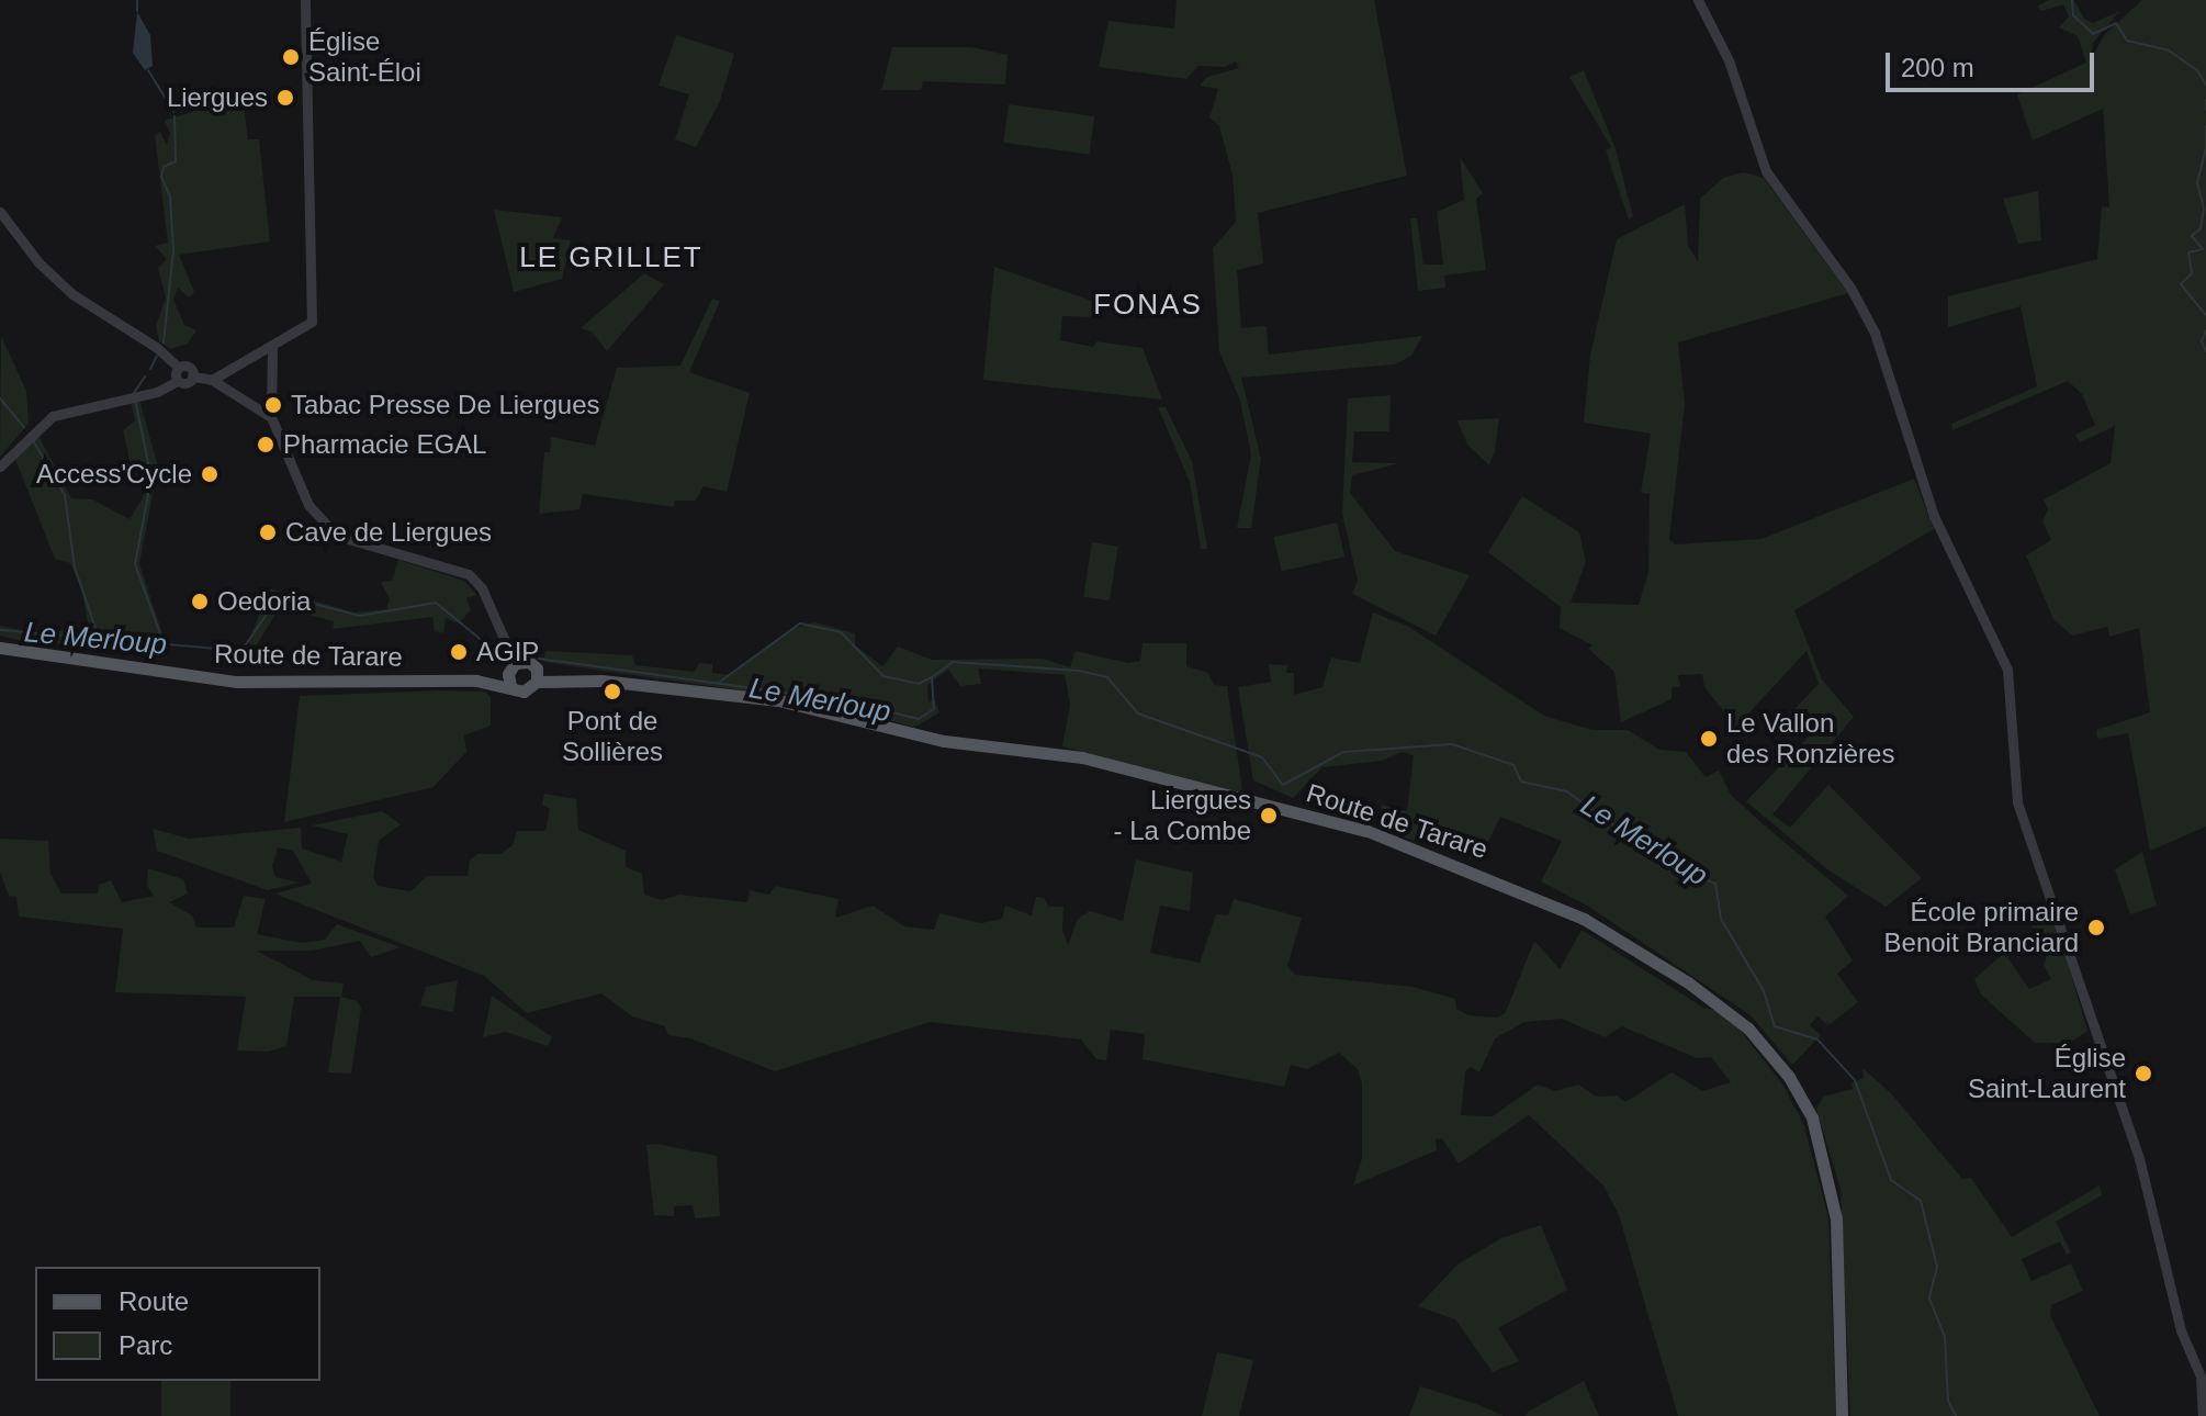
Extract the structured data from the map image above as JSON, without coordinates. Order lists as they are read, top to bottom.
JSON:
{
  "streets": {
    "main road": ["Route de Tarare"]
  },
  "districts": ["LE GRILLET", "FONAS"],
  "water": ["Le Merloup"],
  "places": [
    "Église Saint-Éloi",
    "Liergues",
    "Tabac Presse De Liergues",
    "Pharmacie EGAL",
    "Access'Cycle",
    "Cave de Liergues",
    "Oedoria",
    "AGIP",
    "Pont de Sollières",
    "Le Vallon des Ronzières",
    "Liergues - La Combe",
    "École primaire Benoit Branciard",
    "Église Saint-Laurent"
  ],
  "legend": ["Route", "Parc"],
  "scale_bar": "200 m"
}
